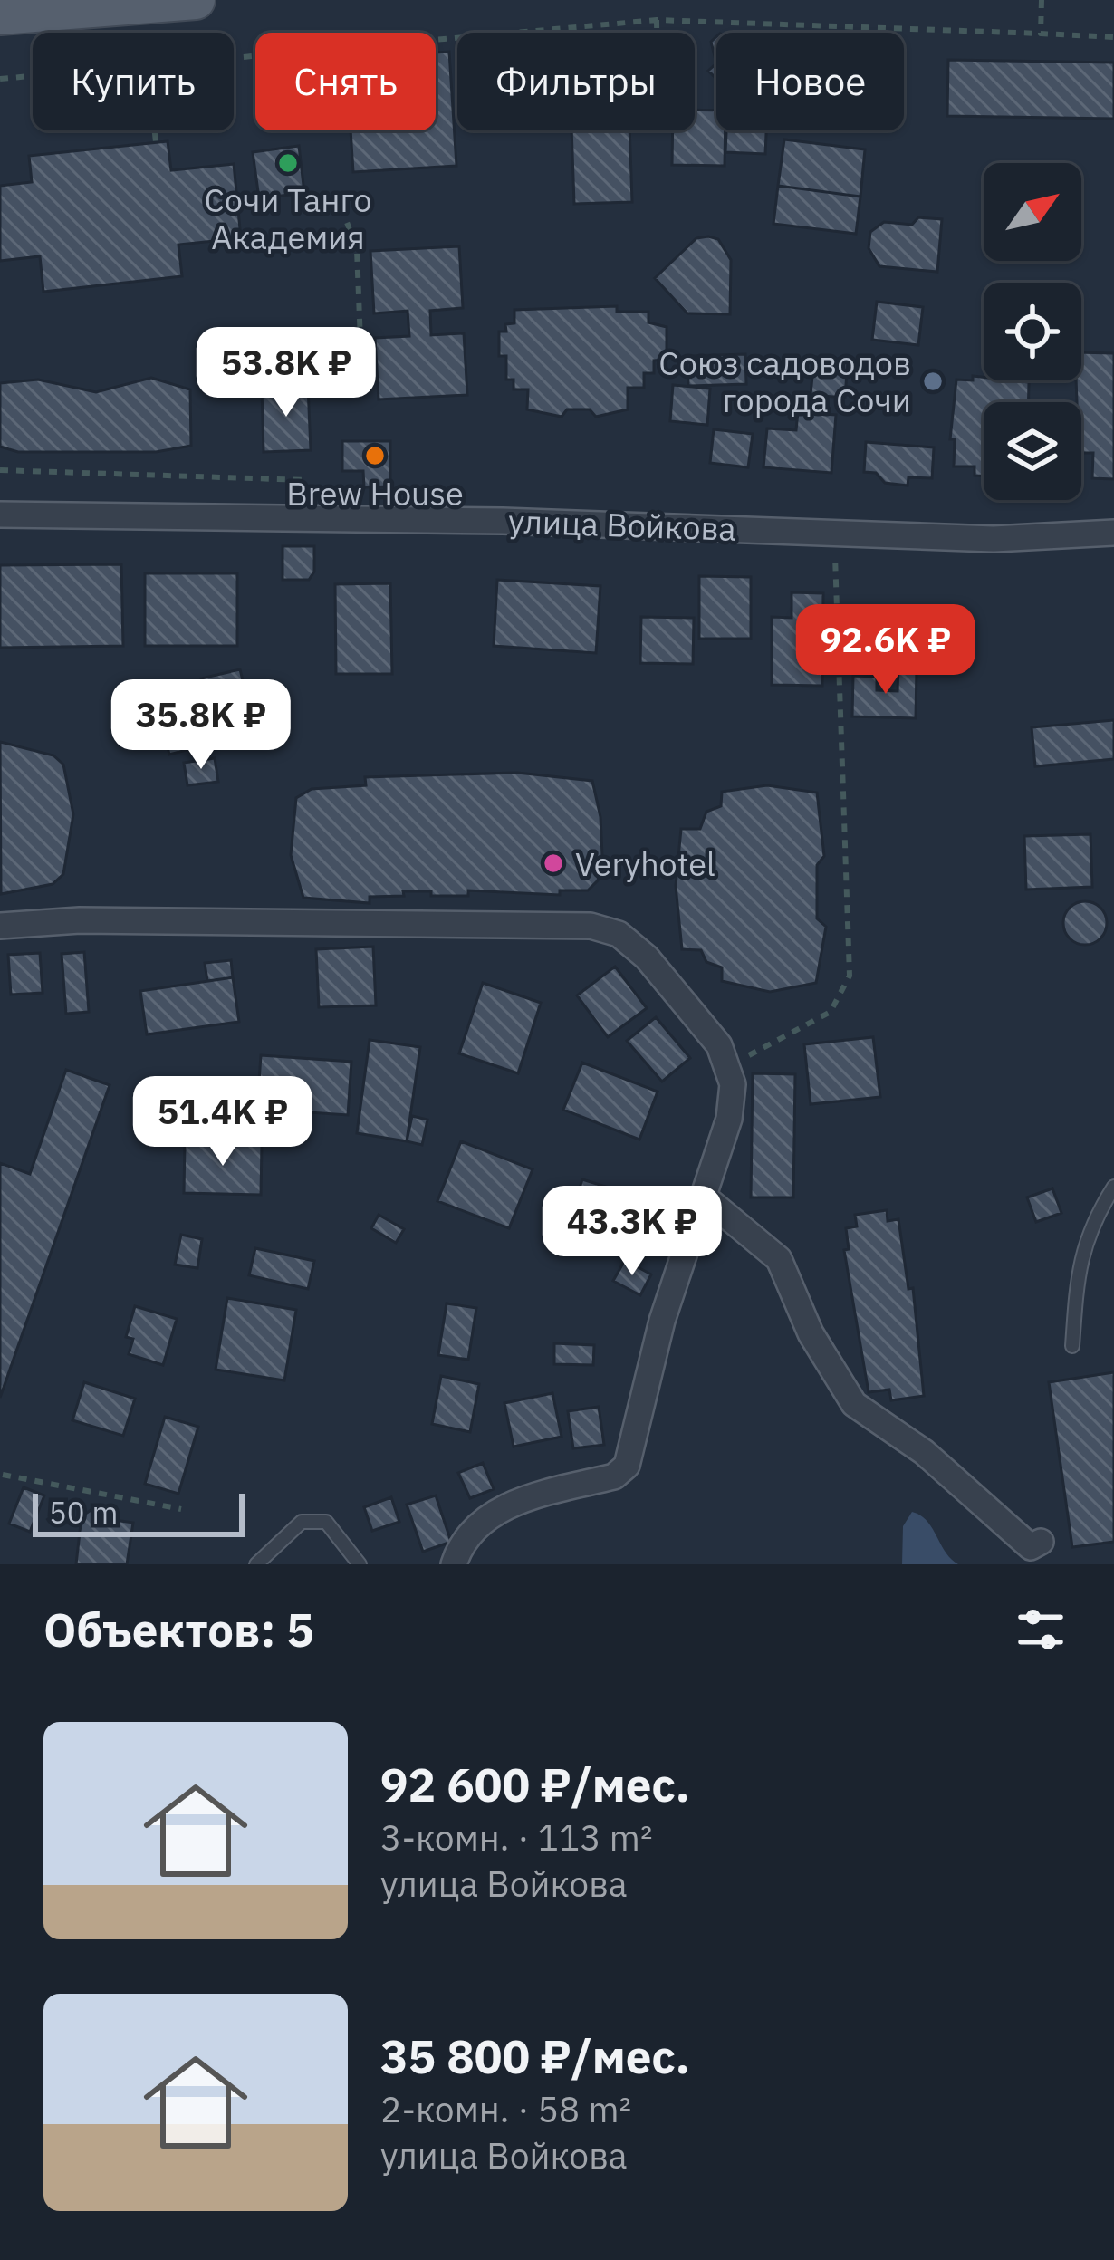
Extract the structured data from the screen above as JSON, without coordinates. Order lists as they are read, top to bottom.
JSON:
{
  "streets": {
    "street": ["улица Войкова"]
  },
  "places": [
    "Сочи Танго Академия",
    "Союз садоводов города Сочи",
    "Brew House",
    "Veryhotel"
  ],
  "scale_bar": "50 m",
  "north": "top right",
  "page": {
    "chip": [
      "Купить",
      "Снять",
      "Фильтры",
      "Новое"
    ],
    "price": [
      "53.8K ₽",
      "92.6K ₽",
      "35.8K ₽",
      "51.4K ₽",
      "43.3K ₽"
    ],
    "scale": "50 m",
    "heading": "Объектов: 5",
    "list": [
      {
        "name": "92 600 ₽/мес.",
        "note": "3-комн. · 113 m² · улица Войкова"
      },
      {
        "name": "35 800 ₽/мес.",
        "note": "2-комн. · 58 m² · улица Войкова"
      }
    ]
  }
}
